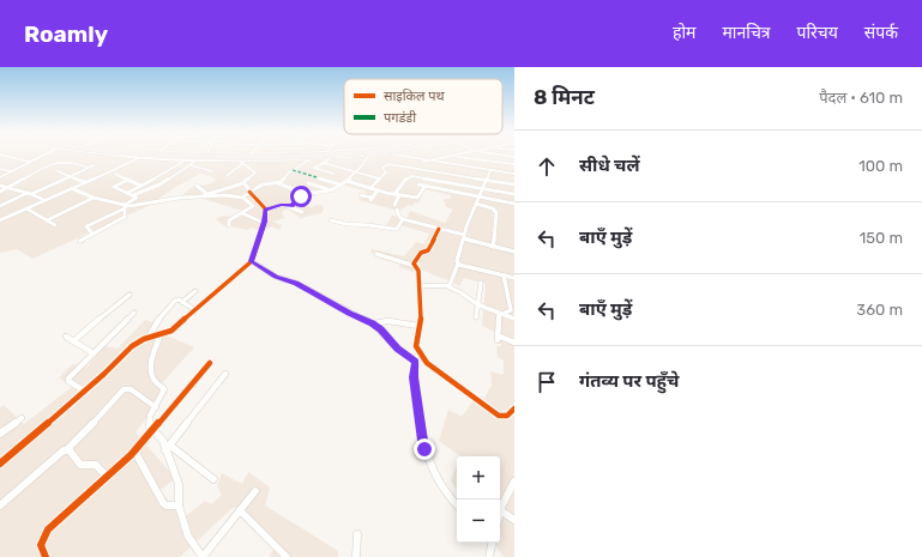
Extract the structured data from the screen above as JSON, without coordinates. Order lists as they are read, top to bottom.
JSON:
{
  "legend": ["साइकिल पथ", "पगडंडी"],
  "page": {
    "header": "Roamly",
    "nav": [
      "होम",
      "मानचित्र",
      "परिचय",
      "संपर्क"
    ],
    "heading": ["8 मिनट", "पैदल · 610 m"],
    "list": [
      ["सीधे चलें", "100 m"],
      ["बाएँ मुड़ें", "150 m"],
      ["बाएँ मुड़ें", "360 m"],
      "गंतव्य पर पहुँचे"
    ],
    "map_buttons": ["+", "−"]
  }
}
